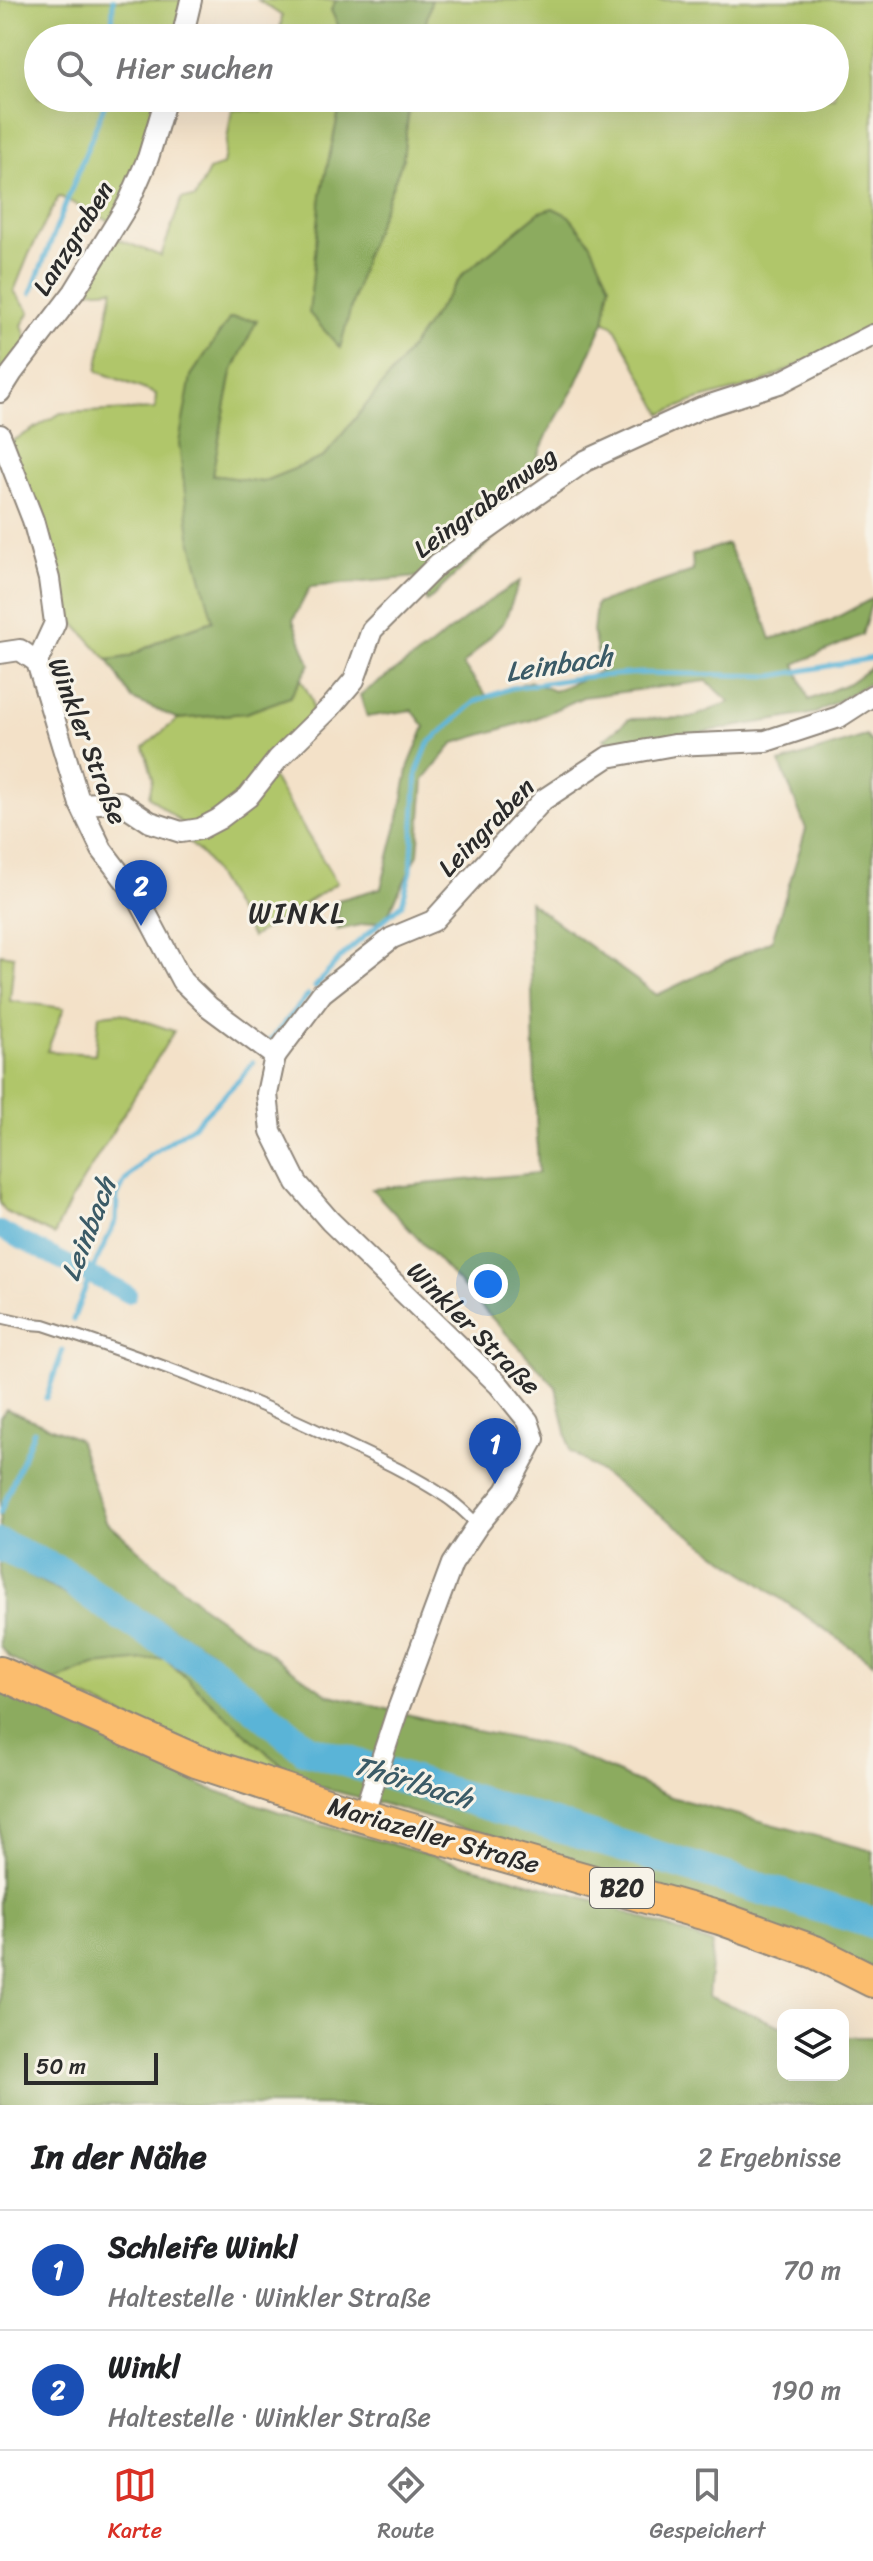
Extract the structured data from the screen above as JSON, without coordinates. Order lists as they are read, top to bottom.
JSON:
{
  "streets": {
    "main road": ["Mariazeller Straße", "B20"],
    "street": [
      "Lanzgraben",
      "Leingrabenweg",
      "Winkler Straße",
      "Leingraben"
    ]
  },
  "crossings": [
    ["Leingrabenweg", "Winkler Straße"],
    ["Winkler Straße", "Leingraben"],
    ["Winkler Straße", "Mariazeller Straße"]
  ],
  "districts": ["WINKL"],
  "water": ["Leinbach", "Thörlbach"],
  "scale_bar": "50 m",
  "page": {
    "search": "Hier suchen",
    "pins": ["2", "1"],
    "scale": "50 m",
    "heading": ["In der Nähe", "2 Ergebnisse"],
    "list": [
      {
        "mark": "1",
        "name": "Schleife Winkl",
        "note": "Haltestelle · Winkler Straße",
        "value": "70 m"
      },
      {
        "mark": "2",
        "name": "Winkl",
        "note": "Haltestelle · Winkler Straße",
        "value": "190 m"
      }
    ],
    "nav": ["Karte", "Route", "Gespeichert"]
  }
}
